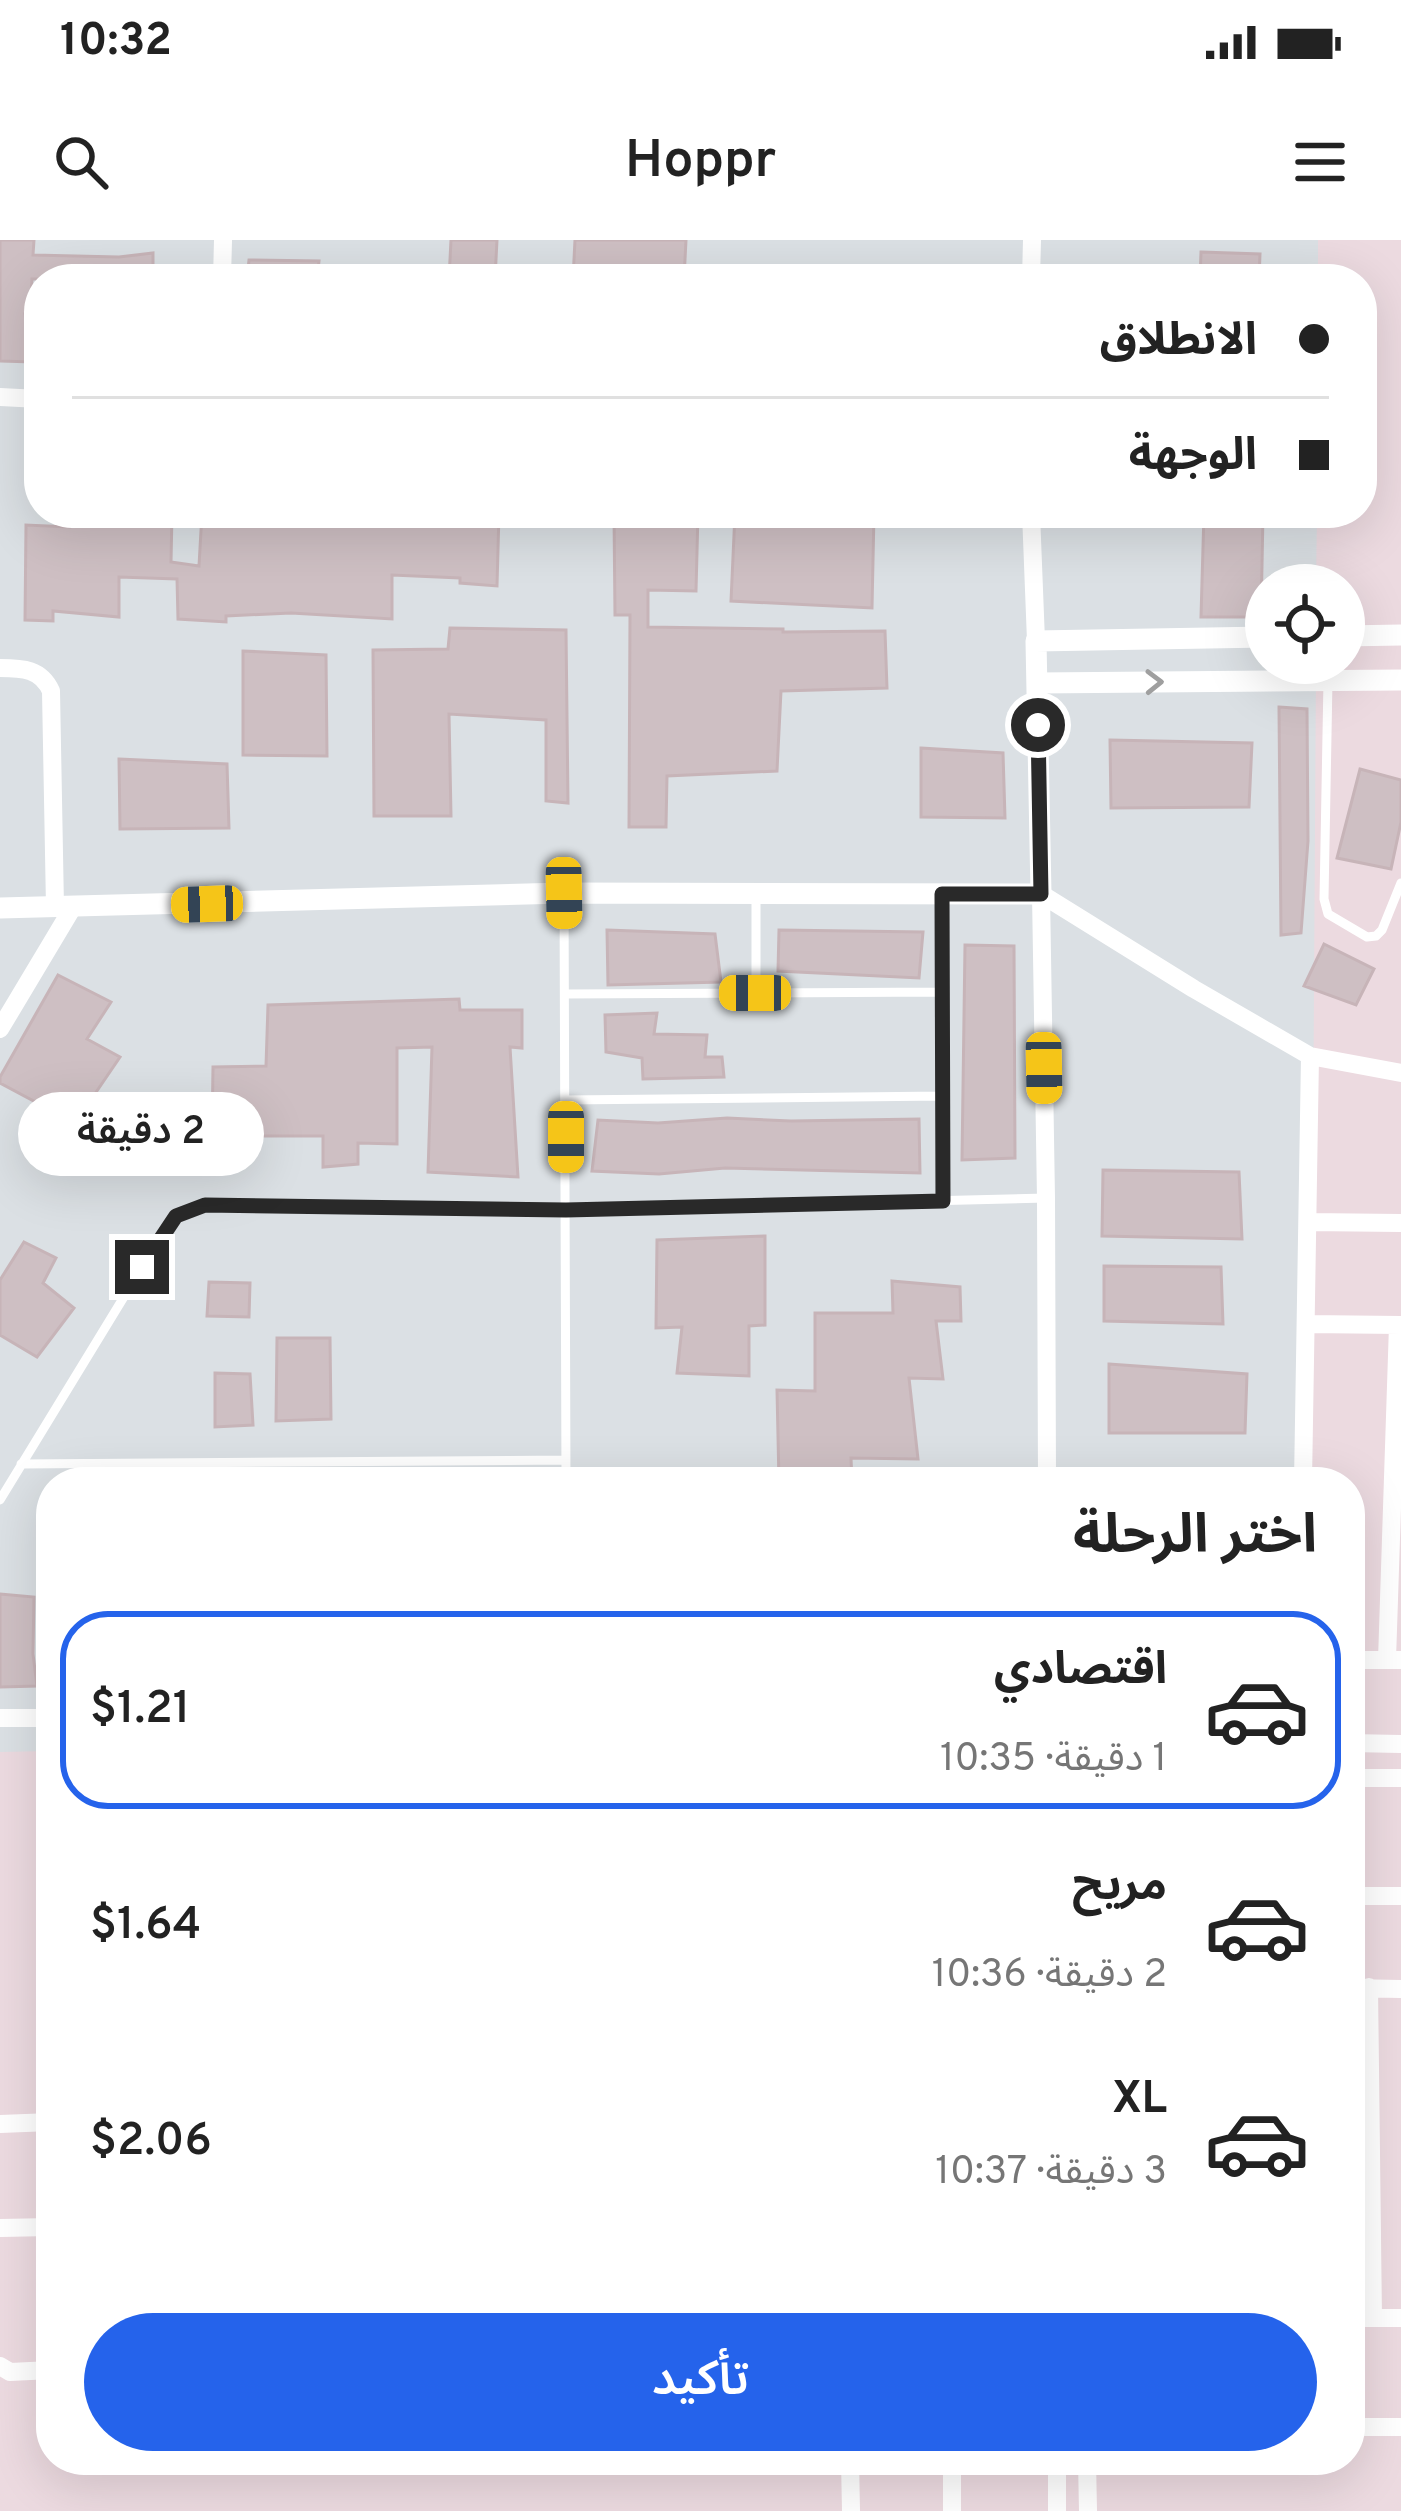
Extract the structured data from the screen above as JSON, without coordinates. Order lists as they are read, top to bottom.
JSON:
{
  "page": {
    "status": "10:32",
    "header": "Hoppr",
    "banner": ["الانطلاق", "الوجهة"],
    "bubble": "2 دقيقة",
    "heading": "اختر الرحلة",
    "list": [
      {
        "name": "اقتصادي",
        "note": "1 دقيقة · 10:35",
        "value": "$1.21"
      },
      {
        "name": "مريح",
        "note": "2 دقيقة · 10:36",
        "value": "$1.64"
      },
      {
        "name": "XL",
        "note": "3 دقيقة · 10:37",
        "value": "$2.06"
      }
    ],
    "buttons": "تأكيد"
  }
}
